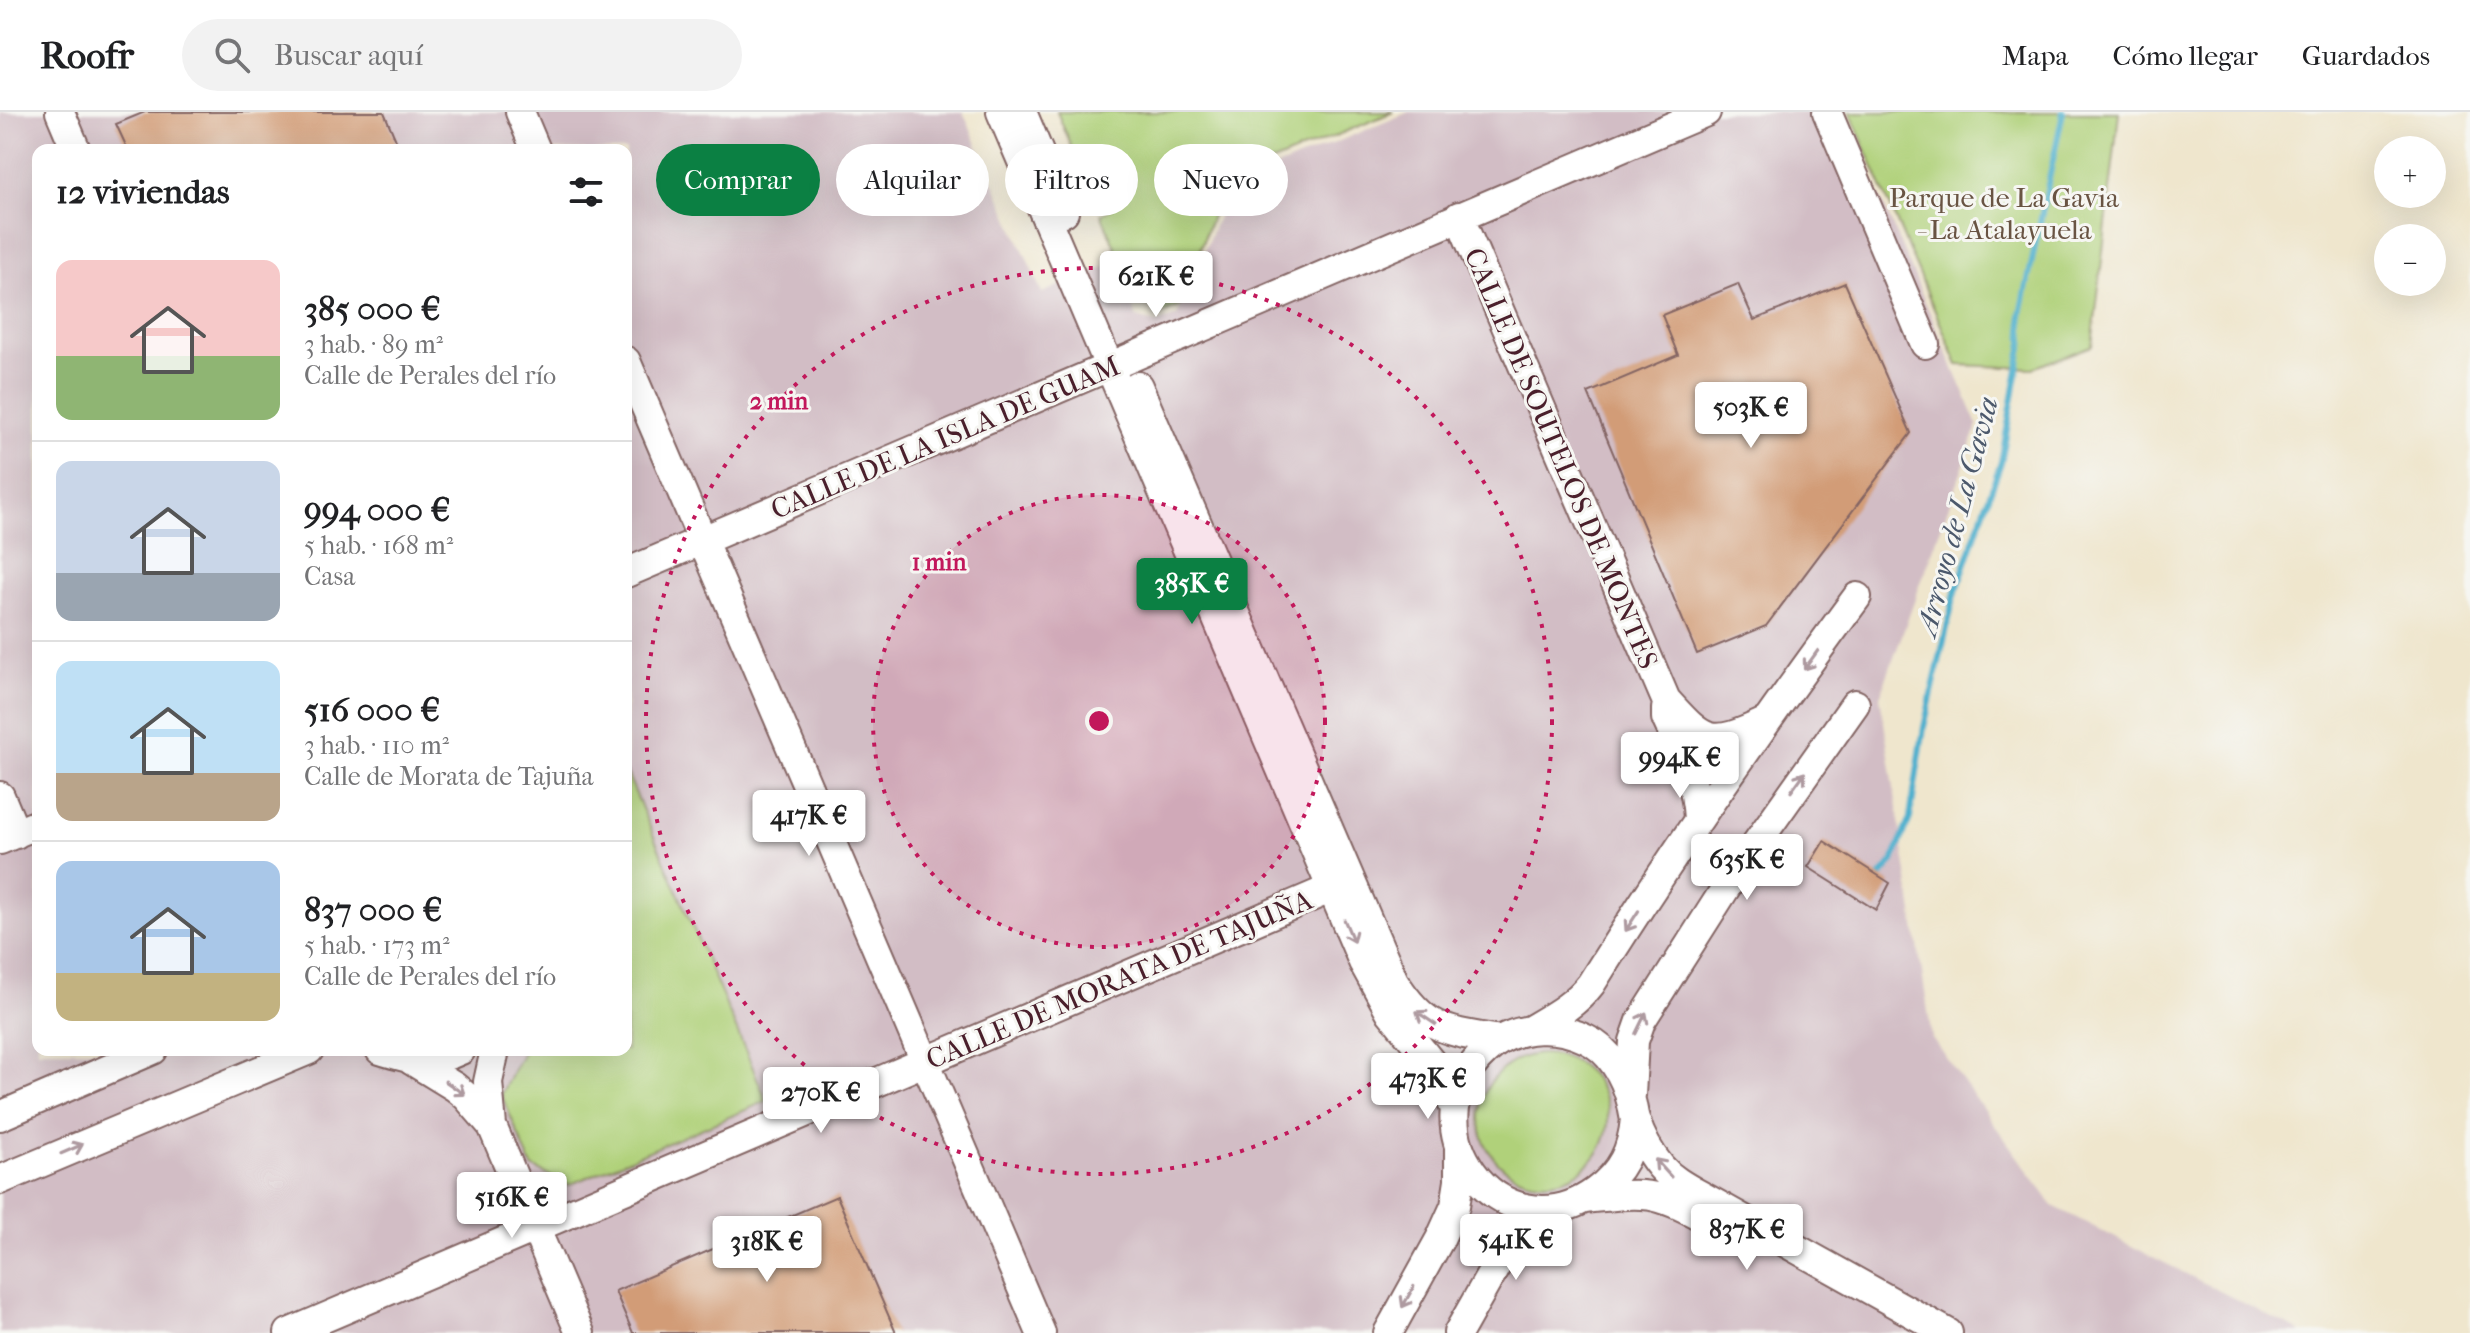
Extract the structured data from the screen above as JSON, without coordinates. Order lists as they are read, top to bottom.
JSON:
{
  "streets": {
    "street": ["CALLE DE LA ISLA DE GUAM", "CALLE DE SOUTELOS DE MONTES", "CALLE DE MORATA DE TAJUÑA"]
  },
  "crossings": [
    ["CALLE DE LA ISLA DE GUAM", "CALLE DE SOUTELOS DE MONTES"]
  ],
  "water": ["Arroyo de La Gavia"],
  "parks": ["Parque de La Gavia - La Atalayuela"],
  "page": {
    "header": "Roofr",
    "search": "Buscar aquí",
    "nav": ["Mapa", "Cómo llegar", "Guardados"],
    "map_buttons": ["+", "−"],
    "chip": [
      "Comprar",
      "Alquilar",
      "Filtros",
      "Nuevo"
    ],
    "heading": "12 viviendas",
    "list": [
      {
        "name": "385 000 €",
        "note": "3 hab. · 89 m² · Calle de Perales del río"
      },
      {
        "name": "994 000 €",
        "note": "5 hab. · 168 m² · Casa"
      },
      {
        "name": "516 000 €",
        "note": "3 hab. · 110 m² · Calle de Morata de Tajuña"
      },
      {
        "name": "837 000 €",
        "note": "5 hab. · 173 m² · Calle de Perales del río"
      }
    ],
    "price": [
      "621K €",
      "503K €",
      "385K €",
      "994K €",
      "417K €",
      "635K €",
      "473K €",
      "270K €",
      "516K €",
      "837K €",
      "541K €",
      "318K €"
    ]
  },
  "rings": ["2 min", "1 min"]
}
